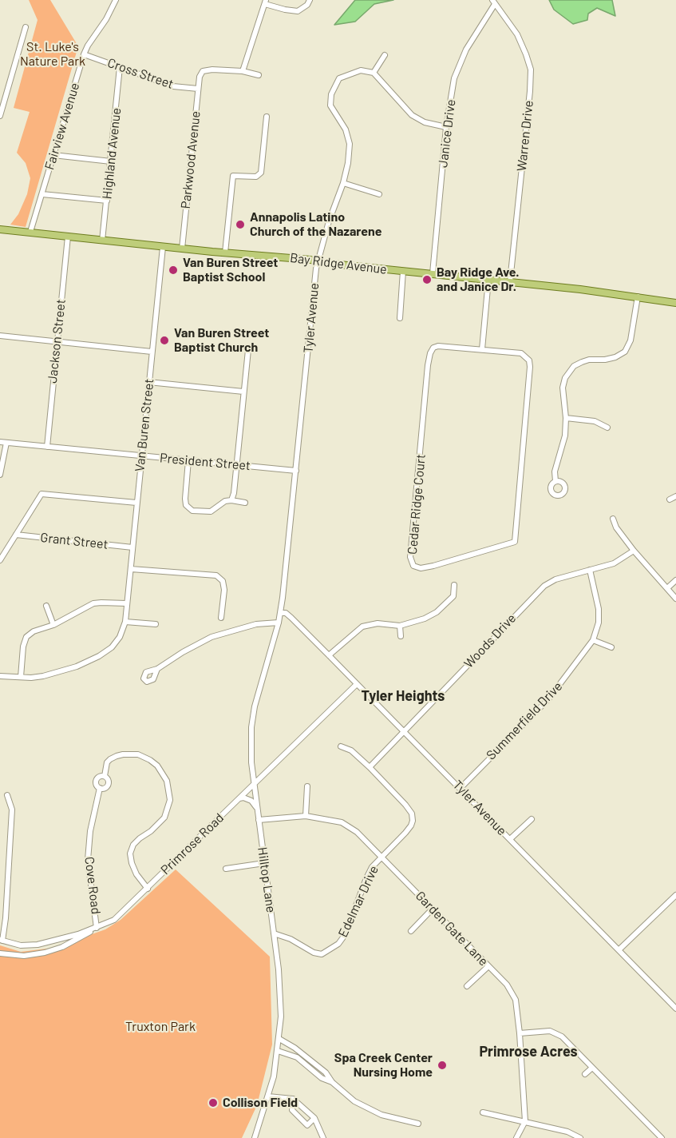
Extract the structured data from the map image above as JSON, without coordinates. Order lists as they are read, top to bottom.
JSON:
{
  "streets": {
    "main road": ["Bay Ridge Avenue"],
    "street": [
      "Cross Street",
      "Fairview Avenue",
      "Janice Drive",
      "Warren Drive",
      "Highland Avenue",
      "Parkwood Avenue",
      "Tyler Avenue",
      "Jackson Street",
      "Van Buren Street",
      "President Street",
      "Cedar Ridge Court",
      "Grant Street",
      "Woods Drive",
      "Summerfield Drive",
      "Primrose Road",
      "Hilltop Lane",
      "Cove Road",
      "Edelmar Drive",
      "Garden Gate Lane"
    ]
  },
  "crossings": [
    ["Cross Street", "Fairview Avenue"],
    ["Cross Street", "Highland Avenue"],
    ["Cross Street", "Parkwood Avenue"],
    ["Fairview Avenue", "Bay Ridge Avenue"],
    ["Janice Drive", "Warren Drive"],
    ["Janice Drive", "Bay Ridge Avenue"],
    ["Warren Drive", "Bay Ridge Avenue"],
    ["Highland Avenue", "Bay Ridge Avenue"],
    ["Parkwood Avenue", "Bay Ridge Avenue"],
    ["Bay Ridge Avenue", "Tyler Avenue"],
    ["Bay Ridge Avenue", "Jackson Street"],
    ["Bay Ridge Avenue", "Van Buren Street"],
    ["Tyler Avenue", "President Street"],
    ["Tyler Avenue", "Woods Drive"],
    ["Tyler Avenue", "Summerfield Drive"],
    ["Tyler Avenue", "Primrose Road"],
    ["Tyler Avenue", "Hilltop Lane"],
    ["Jackson Street", "President Street"],
    ["Van Buren Street", "President Street"],
    ["Van Buren Street", "Grant Street"],
    ["Woods Drive", "Summerfield Drive"],
    ["Woods Drive", "Edelmar Drive"],
    ["Primrose Road", "Hilltop Lane"],
    ["Primrose Road", "Cove Road"],
    ["Hilltop Lane", "Edelmar Drive"],
    ["Hilltop Lane", "Garden Gate Lane"],
    ["Edelmar Drive", "Garden Gate Lane"]
  ],
  "districts": ["Tyler Heights", "Primrose Acres"],
  "parks": ["St. Luke's Nature Park", "Truxton Park"],
  "places": [
    "Annapolis Latino Church of the Nazarene",
    "Van Buren Street Baptist School",
    "Bay Ridge Ave. and Janice Dr.",
    "Van Buren Street Baptist Church",
    "Spa Creek Center Nursing Home",
    "Collison Field"
  ]
}
